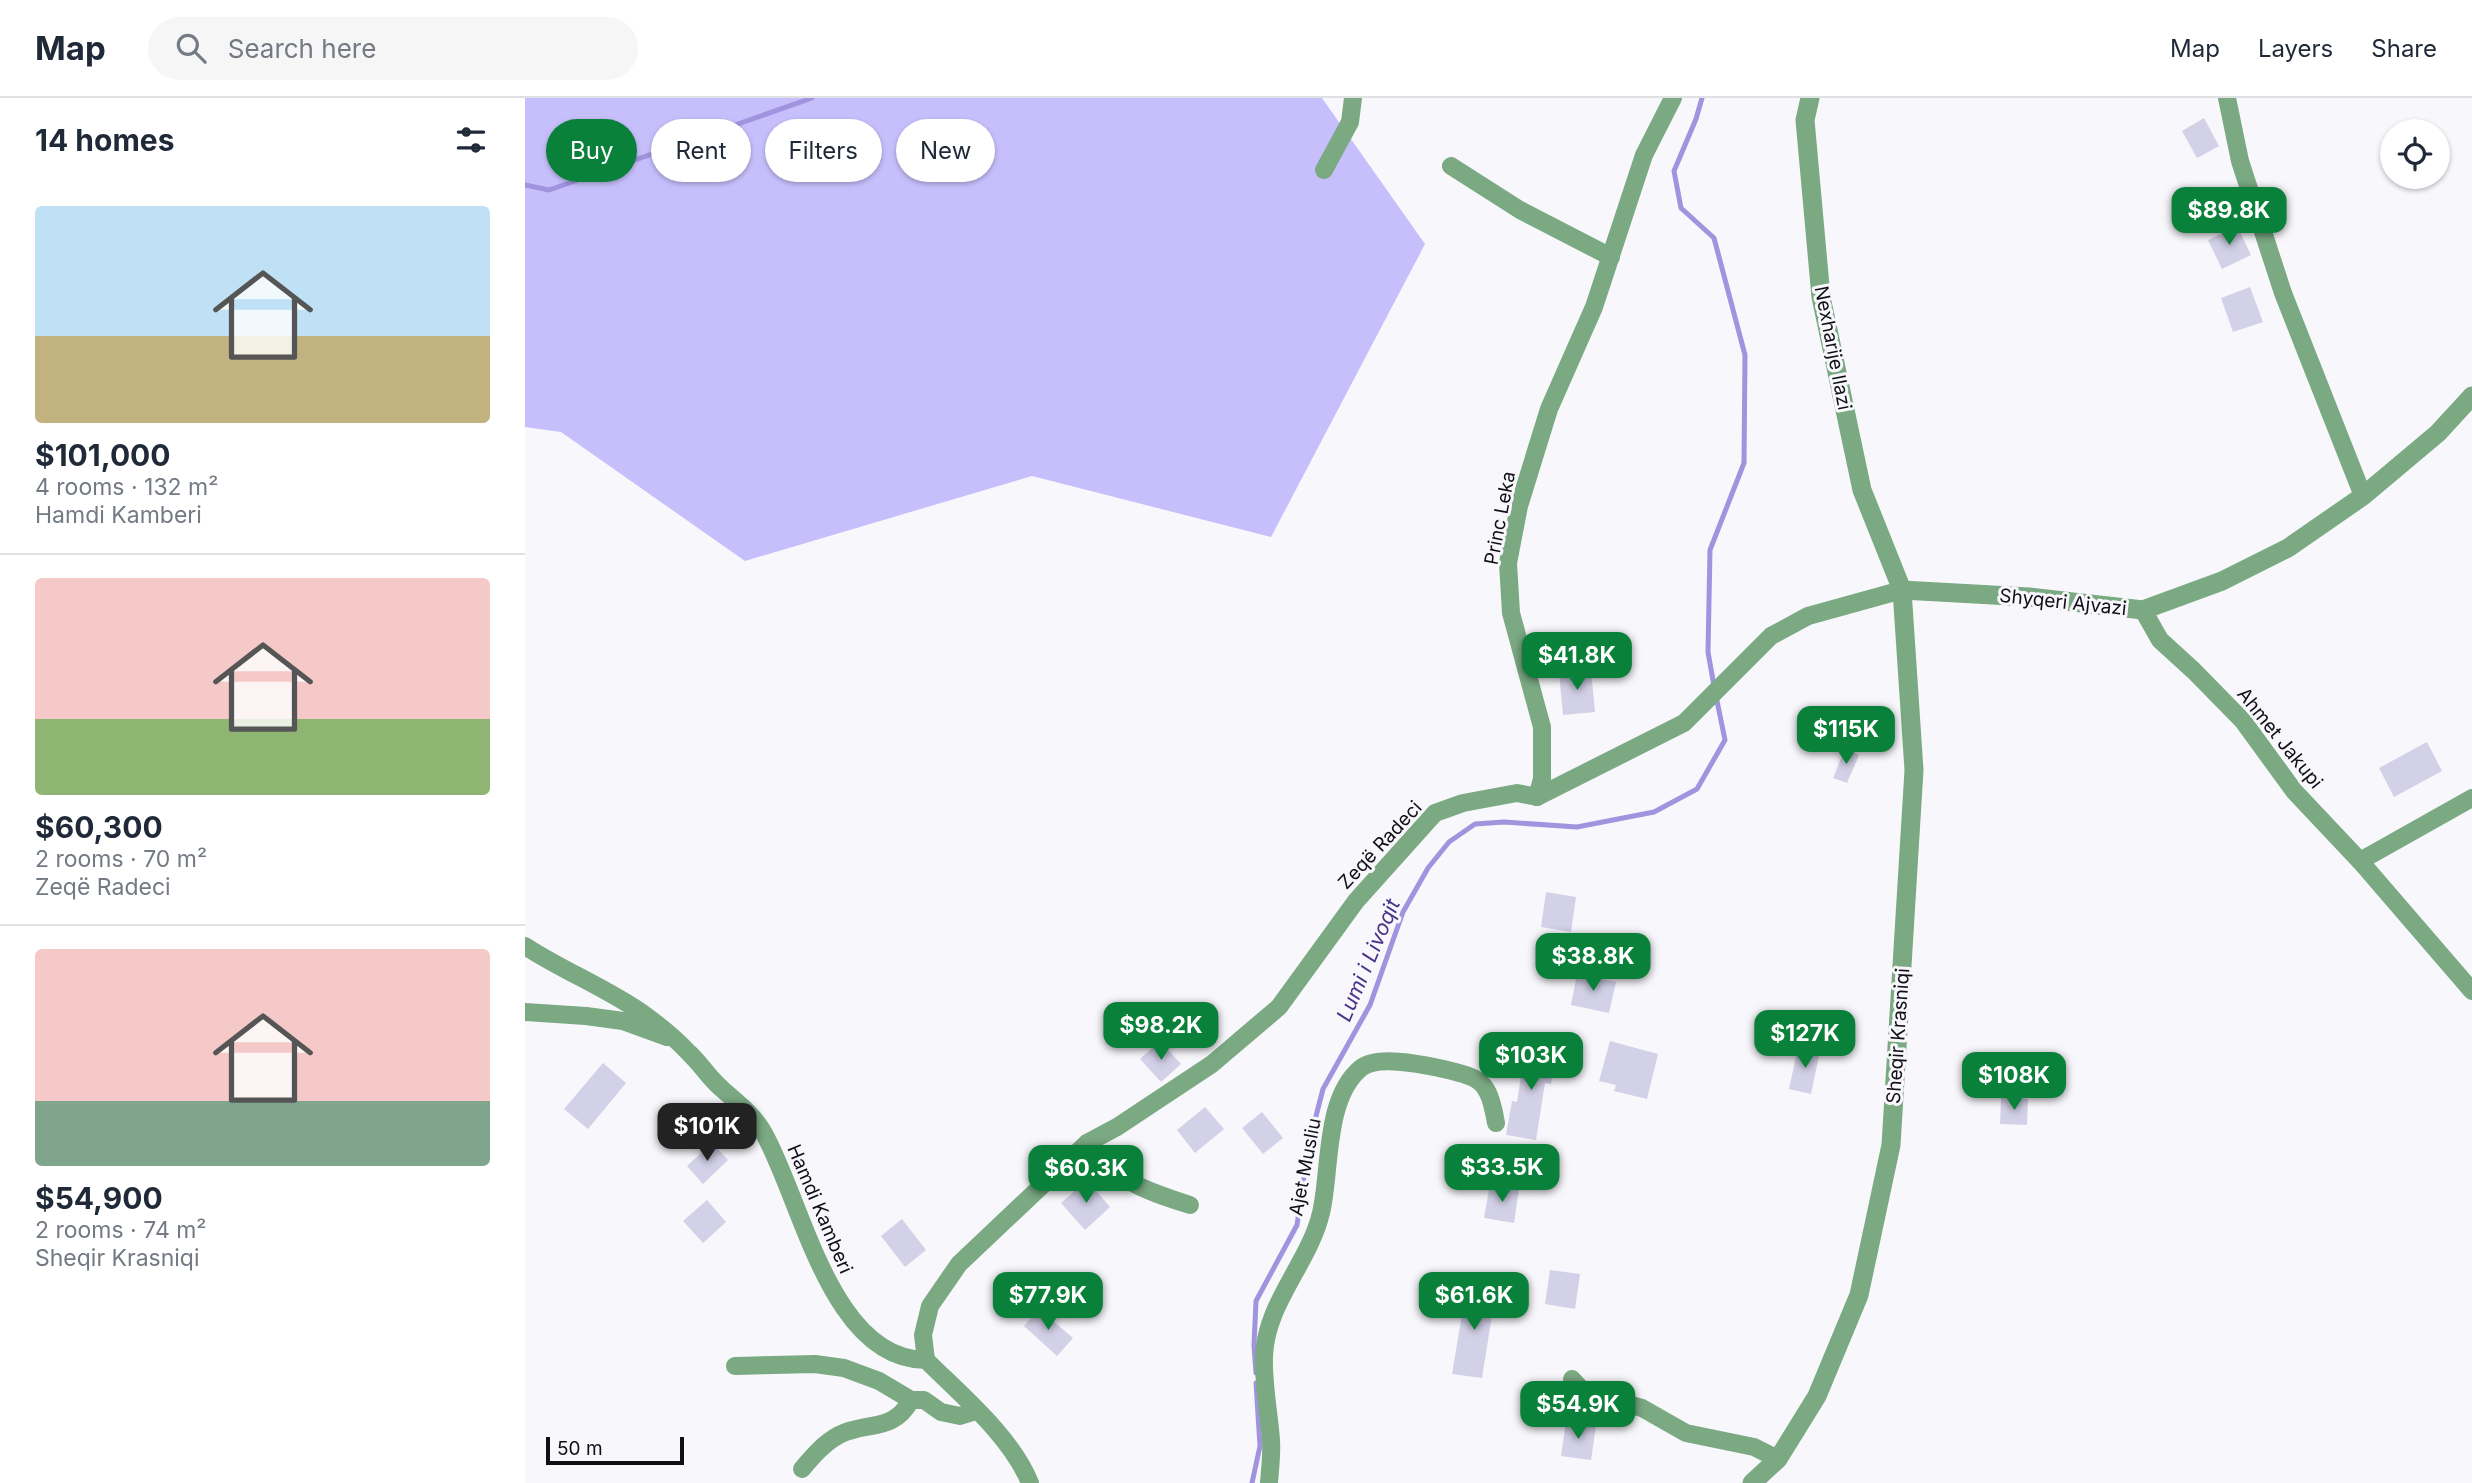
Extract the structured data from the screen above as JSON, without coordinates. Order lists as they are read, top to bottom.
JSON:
{
  "streets": {
    "street": [
      "Nexharije Ilazi",
      "Princ Leka",
      "Shyqeri Ajvazi",
      "Ahmet Jakupi",
      "Zeqë Radeci",
      "Sheqir Krasniqi",
      "Ajet Musliu",
      "Hamdi Kamberi"
    ]
  },
  "crossings": [
    ["Nexharije Ilazi", "Shyqeri Ajvazi"],
    ["Nexharije Ilazi", "Zeqë Radeci"],
    ["Nexharije Ilazi", "Sheqir Krasniqi"],
    ["Princ Leka", "Zeqë Radeci"],
    ["Shyqeri Ajvazi", "Ahmet Jakupi"],
    ["Shyqeri Ajvazi", "Zeqë Radeci"],
    ["Shyqeri Ajvazi", "Sheqir Krasniqi"],
    ["Zeqë Radeci", "Sheqir Krasniqi"],
    ["Zeqë Radeci", "Hamdi Kamberi"]
  ],
  "water": ["Lumi i Livoqit"],
  "scale_bar": "50 m",
  "page": {
    "header": "Map",
    "search": "Search here",
    "nav": ["Map", "Layers", "Share"],
    "heading": "14 homes",
    "chip": [
      "Buy",
      "Rent",
      "Filters",
      "New"
    ],
    "list": [
      {
        "name": "$101,000",
        "note": "4 rooms · 132 m² · Hamdi Kamberi"
      },
      {
        "name": "$60,300",
        "note": "2 rooms · 70 m² · Zeqë Radeci"
      },
      {
        "name": "$54,900",
        "note": "2 rooms · 74 m² · Sheqir Krasniqi"
      }
    ],
    "price": [
      "$89.8K",
      "$41.8K",
      "$115K",
      "$38.8K",
      "$98.2K",
      "$127K",
      "$103K",
      "$108K",
      "$101K",
      "$33.5K",
      "$60.3K",
      "$77.9K",
      "$61.6K",
      "$54.9K"
    ],
    "scale": "50 m"
  }
}
